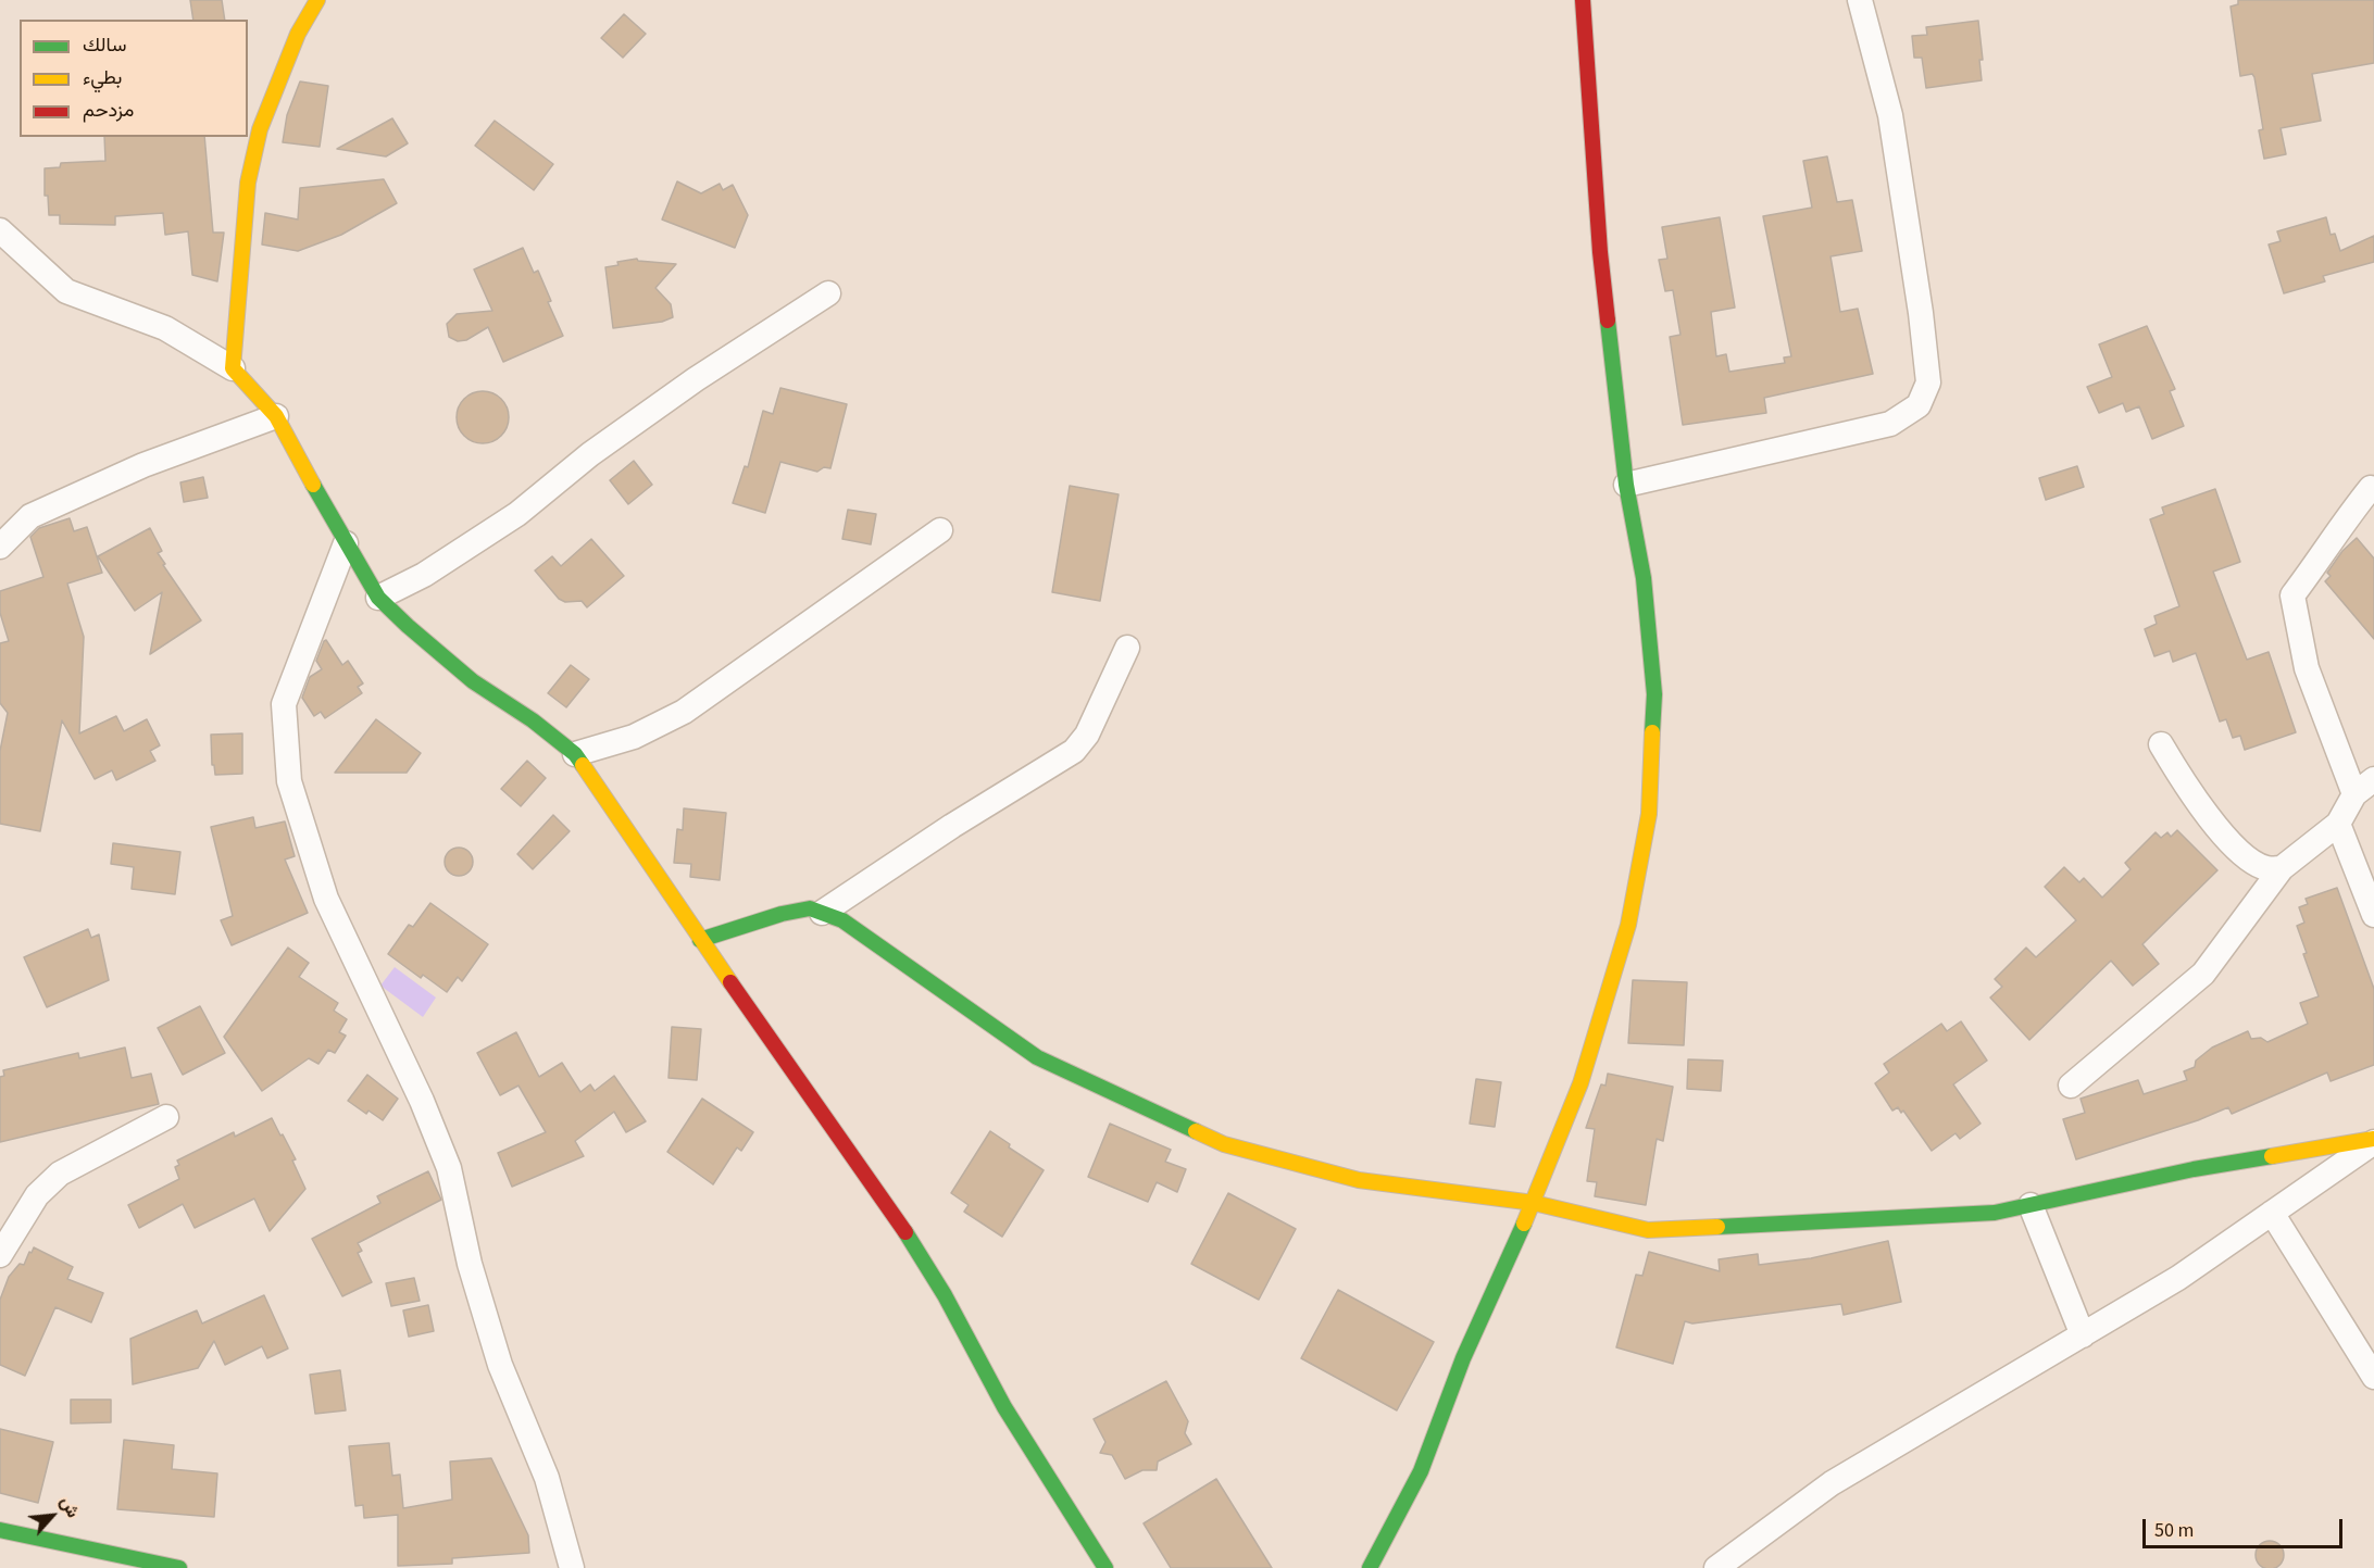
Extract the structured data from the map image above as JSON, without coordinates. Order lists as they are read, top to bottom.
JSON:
{
  "legend": ["سالك", "بطيء", "مزدحم"],
  "scale_bar": "50 m",
  "north": "top right"
}
